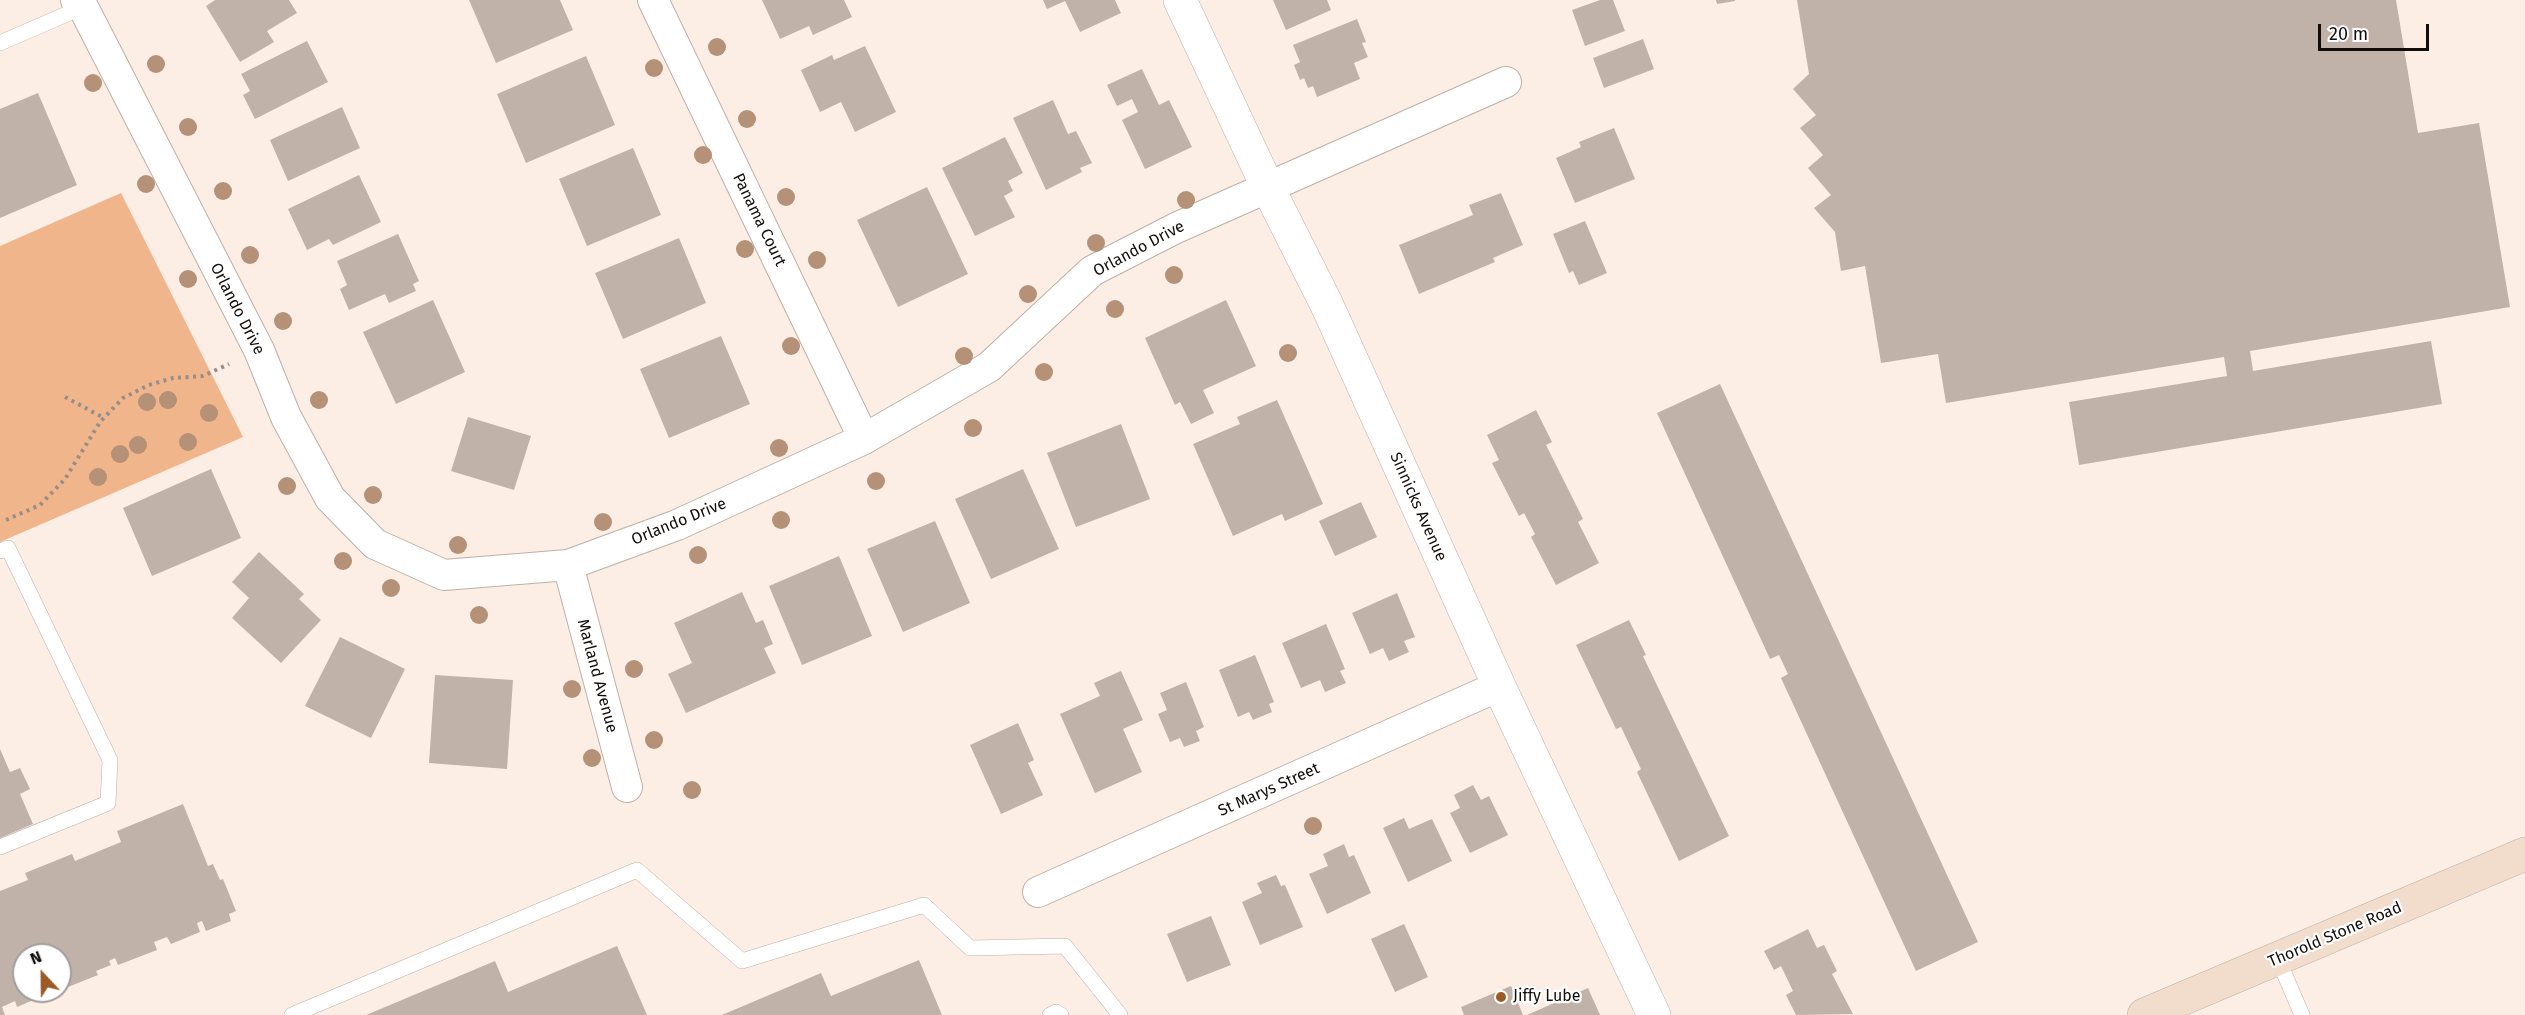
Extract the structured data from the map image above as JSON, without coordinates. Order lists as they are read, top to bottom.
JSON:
{
  "streets": {
    "main road": ["Thorold Stone Road"],
    "street": [
      "Panama Court",
      "Orlando Drive",
      "Sinnicks Avenue",
      "Marland Avenue",
      "St Marys Street"
    ]
  },
  "crossings": [
    ["Panama Court", "Orlando Drive"],
    ["Orlando Drive", "Sinnicks Avenue"],
    ["Orlando Drive", "Marland Avenue"],
    ["Sinnicks Avenue", "St Marys Street"]
  ],
  "places": ["Jiffy Lube"],
  "scale_bar": "20 m",
  "north": "top"
}
